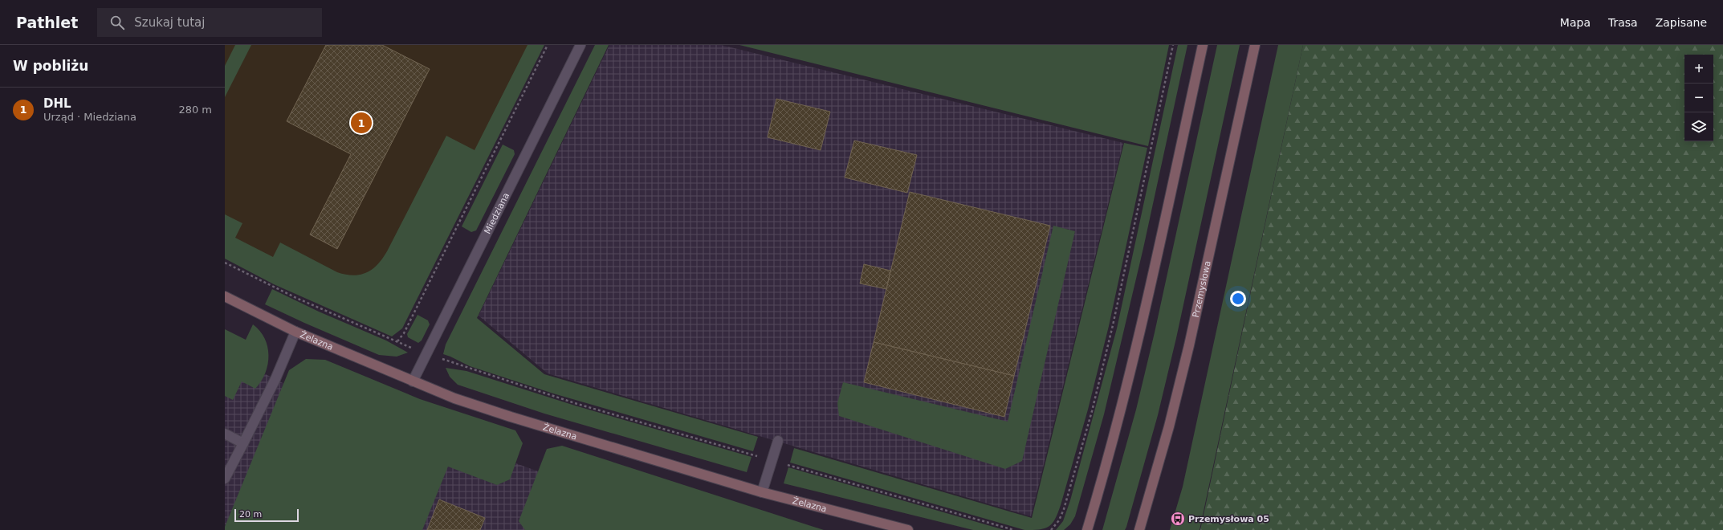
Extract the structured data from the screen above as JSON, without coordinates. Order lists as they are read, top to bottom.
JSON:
{
  "streets": {
    "main road": ["Przemysłowa", "Żelazna"],
    "street": ["Miedziana"]
  },
  "crossings": [
    ["Miedziana", "Żelazna"]
  ],
  "places": {
    "bus stop": ["Przemysłowa 05"]
  },
  "scale_bar": "20 m",
  "page": {
    "header": "Pathlet",
    "search": "Szukaj tutaj",
    "nav": ["Mapa", "Trasa", "Zapisane"],
    "heading": "W pobliżu",
    "map_buttons": ["+", "−"],
    "list": [
      {
        "mark": "1",
        "name": "DHL",
        "note": "Urząd · Miedziana",
        "value": "280 m"
      }
    ],
    "pins": "1",
    "scale": "20 m"
  }
}
